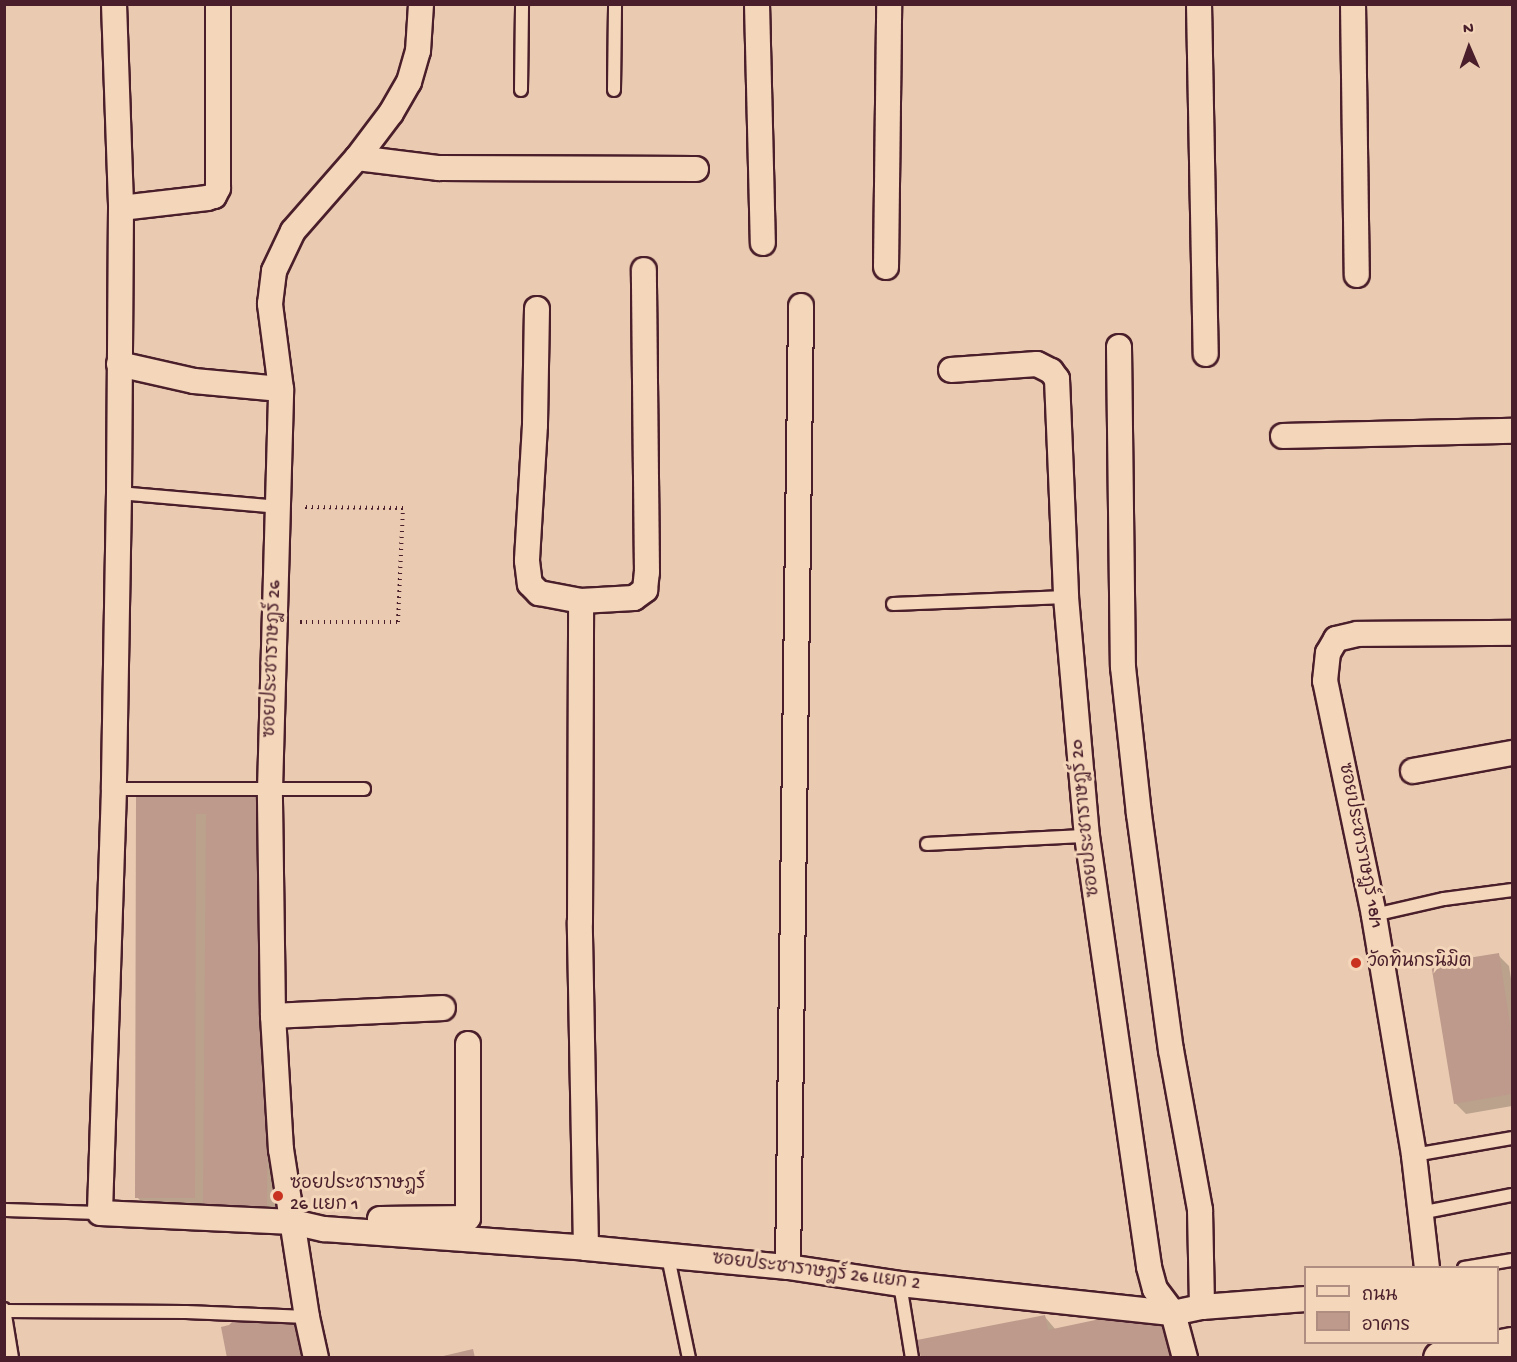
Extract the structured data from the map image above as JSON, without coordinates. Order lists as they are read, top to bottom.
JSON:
{
  "streets": {
    "street": [
      "ซอยประชาราษฎร์ 26",
      "ซอยประชาราษฎร์ 20",
      "ซอยประชาราษฎร์ 18/1",
      "ซอยประชาราษฎร์ 26 แยก 2"
    ]
  },
  "crossings": [
    ["ซอยประชาราษฎร์ 26", "ซอยประชาราษฎร์ 26 แยก 2"],
    ["ซอยประชาราษฎร์ 20", "ซอยประชาราษฎร์ 26 แยก 2"]
  ],
  "places": ["วัดทินกรนิมิต", "ซอยประชาราษฎร์ 26 แยก 1"],
  "legend": ["ถนน", "อาคาร"],
  "north": "top"
}
